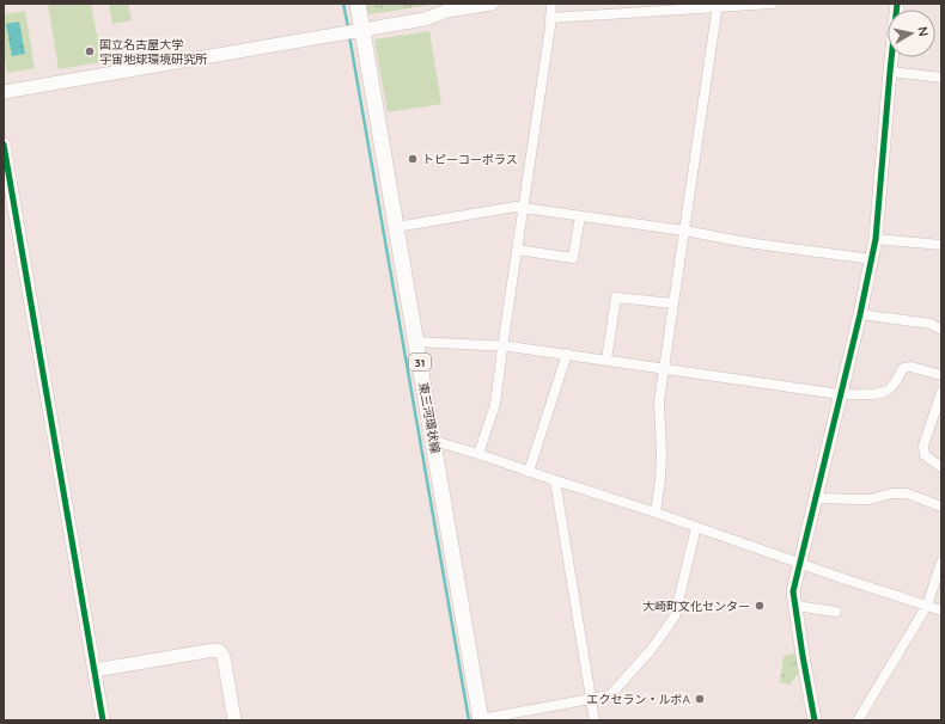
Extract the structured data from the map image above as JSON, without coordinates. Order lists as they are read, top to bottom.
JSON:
{
  "streets": {
    "main road": ["31", "東三河環状線"]
  },
  "places": [
    "国立名古屋大学 宇宙地球環境研究所",
    "トピーコーポラス",
    "大崎町文化センター",
    "エクセラン・ルポA"
  ],
  "north": "right"
}
